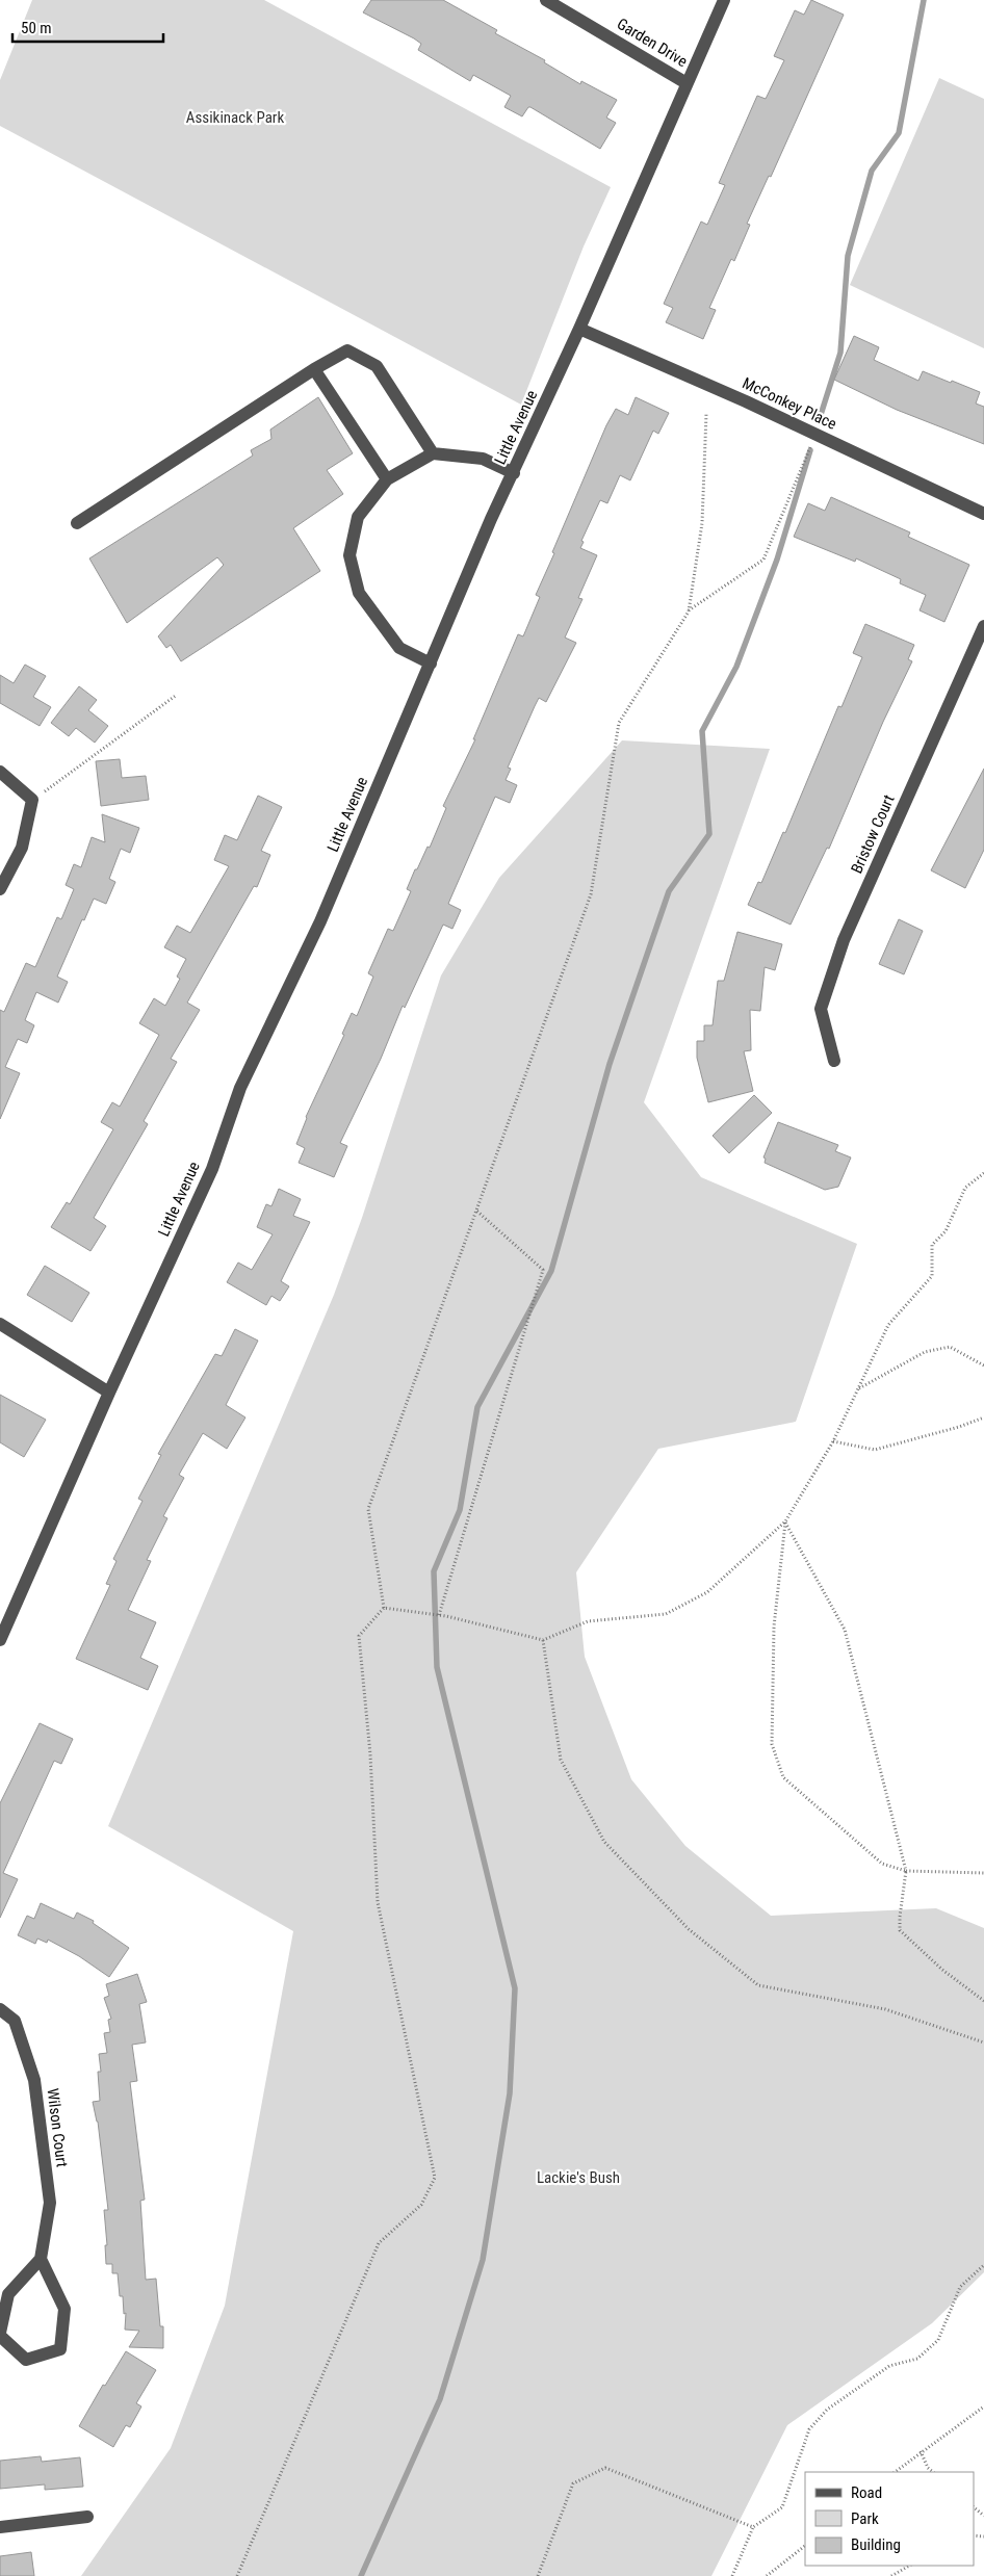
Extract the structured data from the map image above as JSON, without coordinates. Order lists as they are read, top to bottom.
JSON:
{
  "streets": {
    "street": [
      "Garden Drive",
      "McConkey Place",
      "Little Avenue",
      "Bristow Court",
      "Wilson Court"
    ]
  },
  "crossings": [
    ["Garden Drive", "Little Avenue"],
    ["McConkey Place", "Little Avenue"]
  ],
  "parks": ["Assikinack Park", "Lackie's Bush"],
  "legend": ["Road", "Park", "Building"],
  "scale_bar": "50 m"
}
